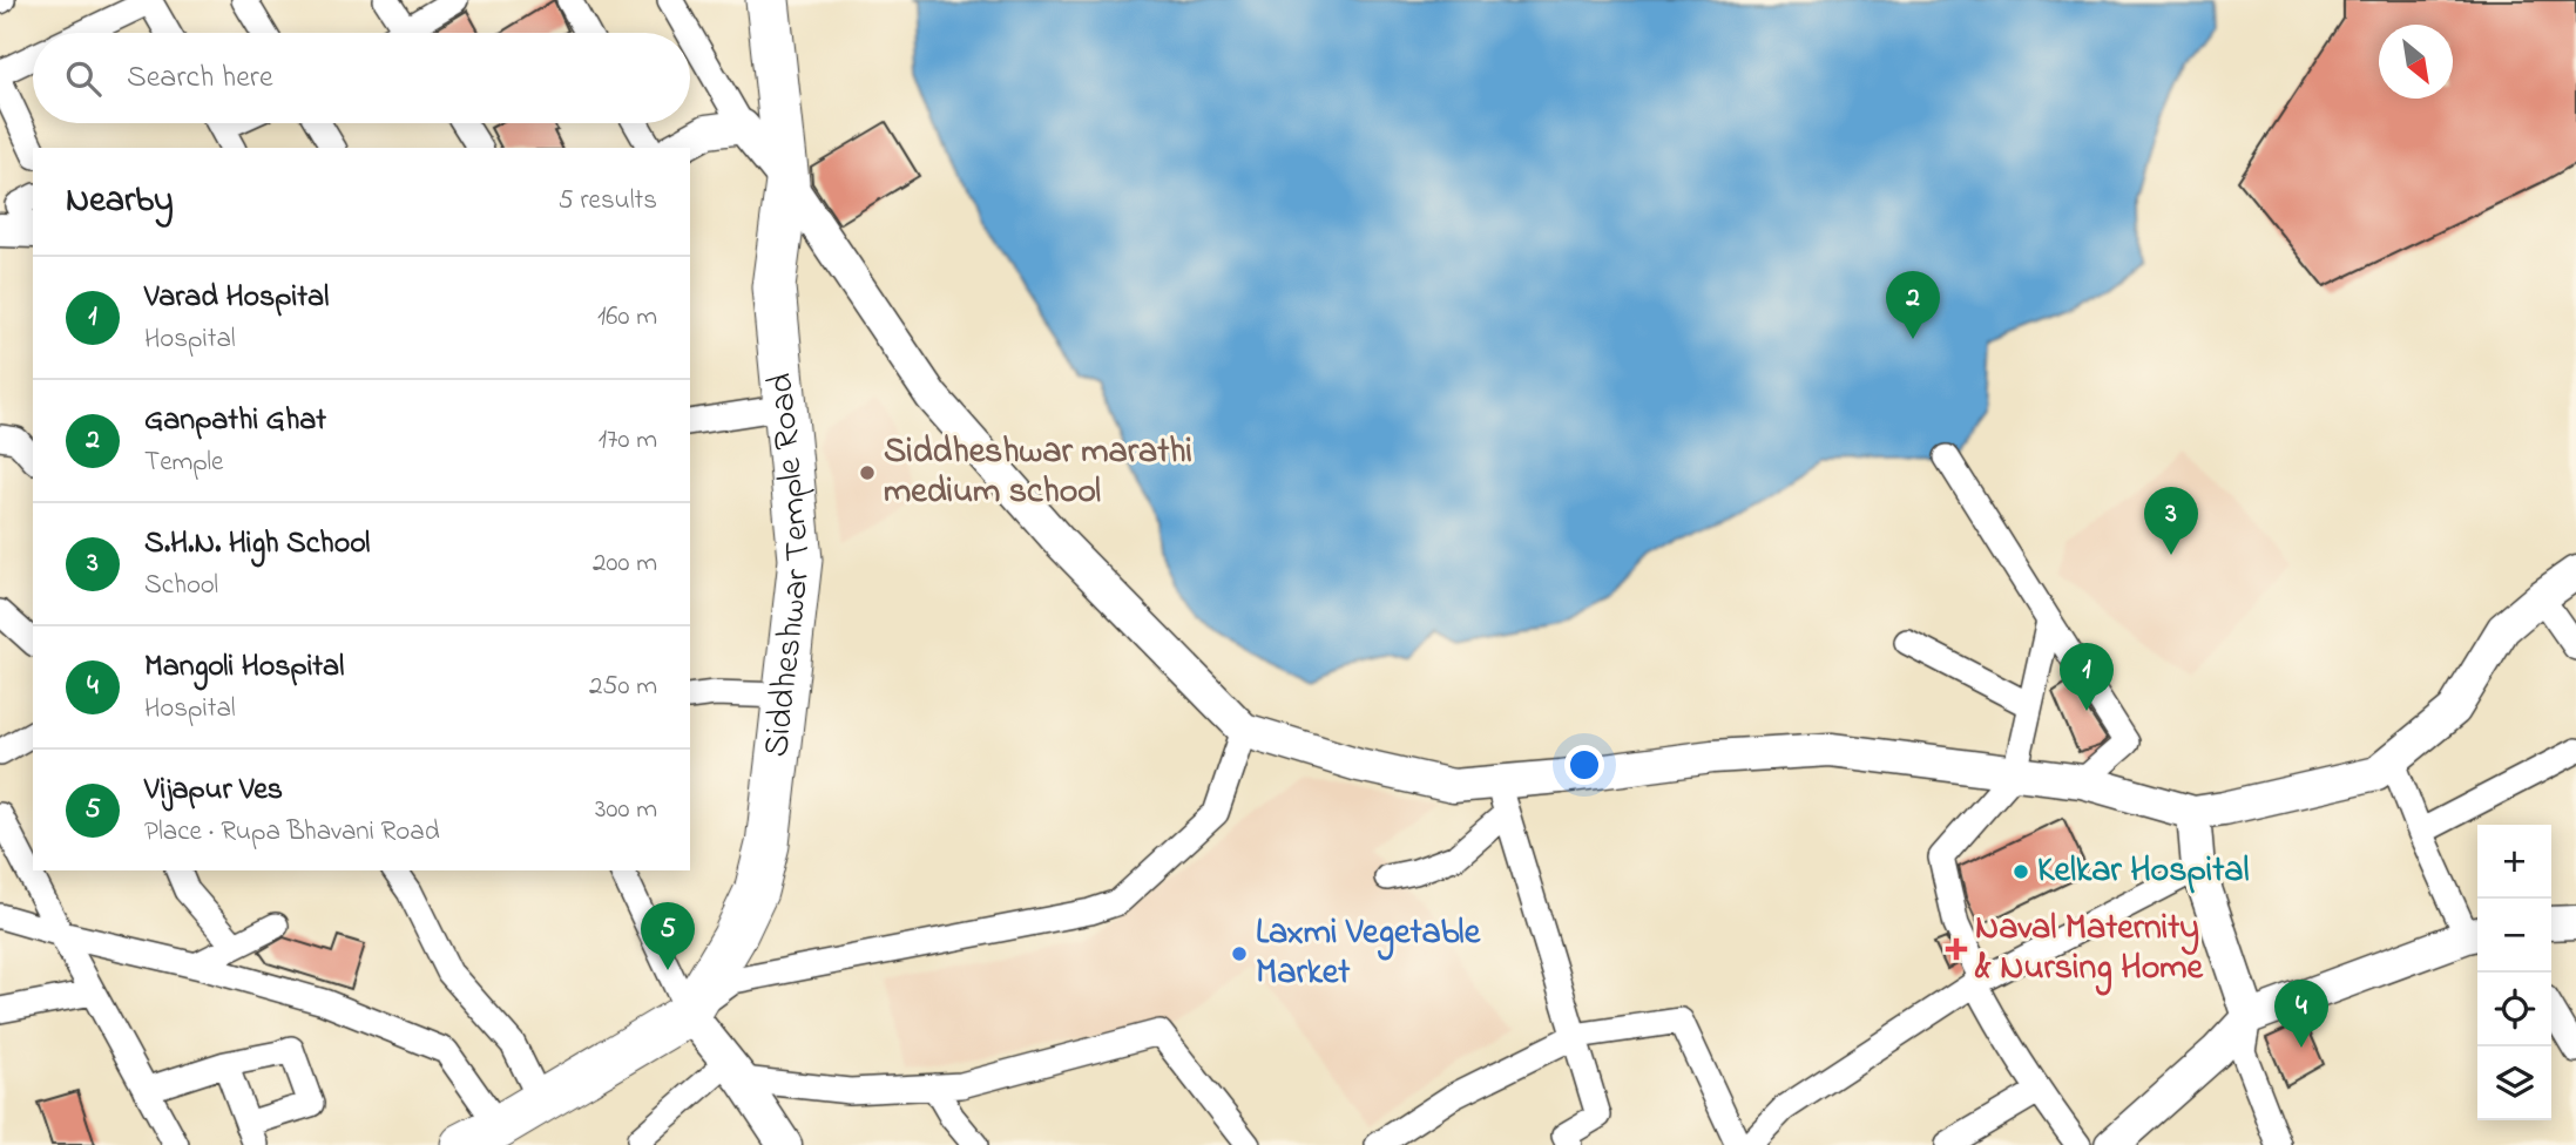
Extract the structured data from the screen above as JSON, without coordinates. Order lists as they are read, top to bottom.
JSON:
{
  "streets": {
    "highway": ["Siddheshwar Temple Road"]
  },
  "places": {
    "other": ["Siddheshwar marathi medium school", "Kelkar Hospital", "Laxmi Vegetable Market"],
    "health": ["Naval Maternity & Nursing Home"]
  },
  "north": "bottom right",
  "page": {
    "search": "Search here",
    "heading": ["Nearby", "5 results"],
    "list": [
      {
        "mark": "1",
        "name": "Varad Hospital",
        "note": "Hospital",
        "value": "160 m"
      },
      {
        "mark": "2",
        "name": "Ganpathi Ghat",
        "note": "Temple",
        "value": "170 m"
      },
      {
        "mark": "3",
        "name": "S.H.N. High School",
        "note": "School",
        "value": "200 m"
      },
      {
        "mark": "4",
        "name": "Mangoli Hospital",
        "note": "Hospital",
        "value": "250 m"
      },
      {
        "mark": "5",
        "name": "Vijapur Ves",
        "note": "Place · Rupa Bhavani Road",
        "value": "300 m"
      }
    ],
    "pins": [
      "2",
      "3",
      "1",
      "5",
      "4"
    ],
    "map_buttons": ["+", "−"]
  }
}
